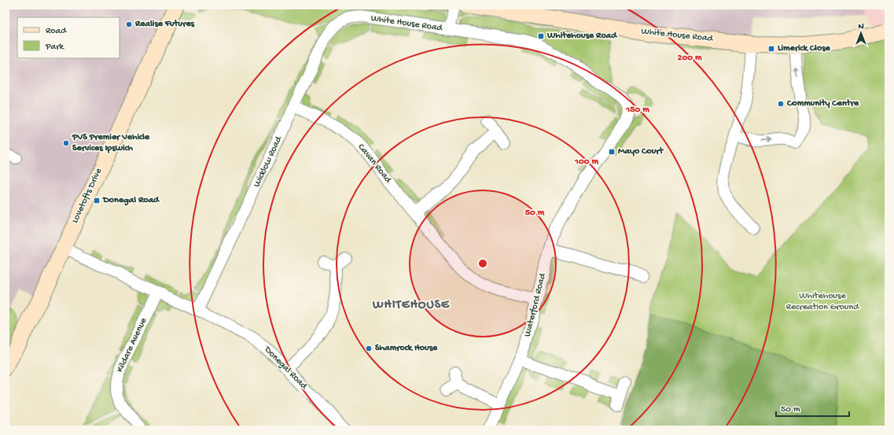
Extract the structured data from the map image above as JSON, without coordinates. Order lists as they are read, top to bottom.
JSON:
{
  "streets": {
    "street": [
      "White House Road",
      "Wicklow Road",
      "Cavan Road",
      "Lovetofts Drive",
      "Waterford Road",
      "Kildare Avenue",
      "Donegal Road"
    ]
  },
  "crossings": [
    ["White House Road", "Wicklow Road"],
    ["White House Road", "Waterford Road"],
    ["Wicklow Road", "Cavan Road"],
    ["Wicklow Road", "Donegal Road"],
    ["Cavan Road", "Waterford Road"],
    ["Lovetofts Drive", "Donegal Road"],
    ["Kildare Avenue", "Donegal Road"]
  ],
  "districts": ["WHITEHOUSE"],
  "parks": ["Whitehouse Recreation Ground"],
  "places": {
    "other": [
      "Realise Futures",
      "Community Centre",
      "PVS Premier Vehicle Services Ipswich",
      "Shamrock House"
    ],
    "transit": [
      "Whitehouse Road",
      "Limerick Close",
      "Mayo Court",
      "Donegal Road"
    ]
  },
  "legend": ["Road", "Park"],
  "scale_bar": "50 m",
  "north": "top",
  "rings": [
    "200 m",
    "150 m",
    "100 m",
    "50 m"
  ]
}
